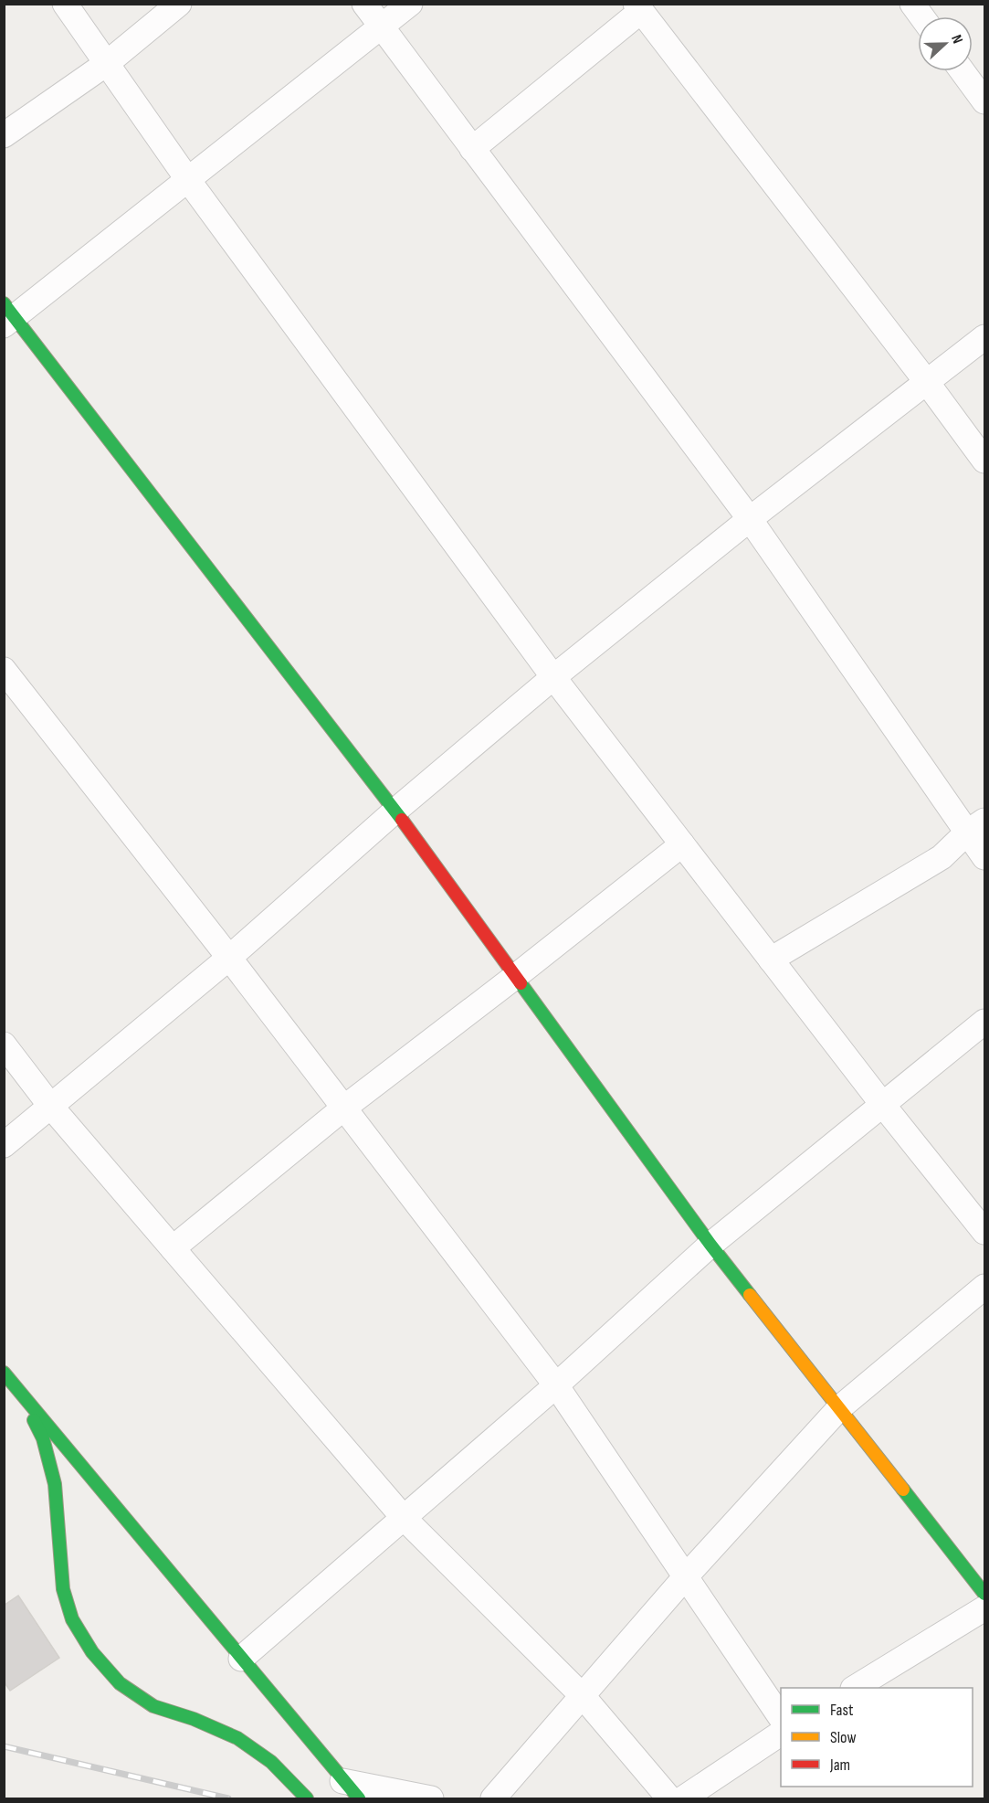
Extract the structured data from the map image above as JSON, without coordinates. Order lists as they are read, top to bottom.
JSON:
{
  "legend": ["Fast", "Slow", "Jam"],
  "north": "right"
}
